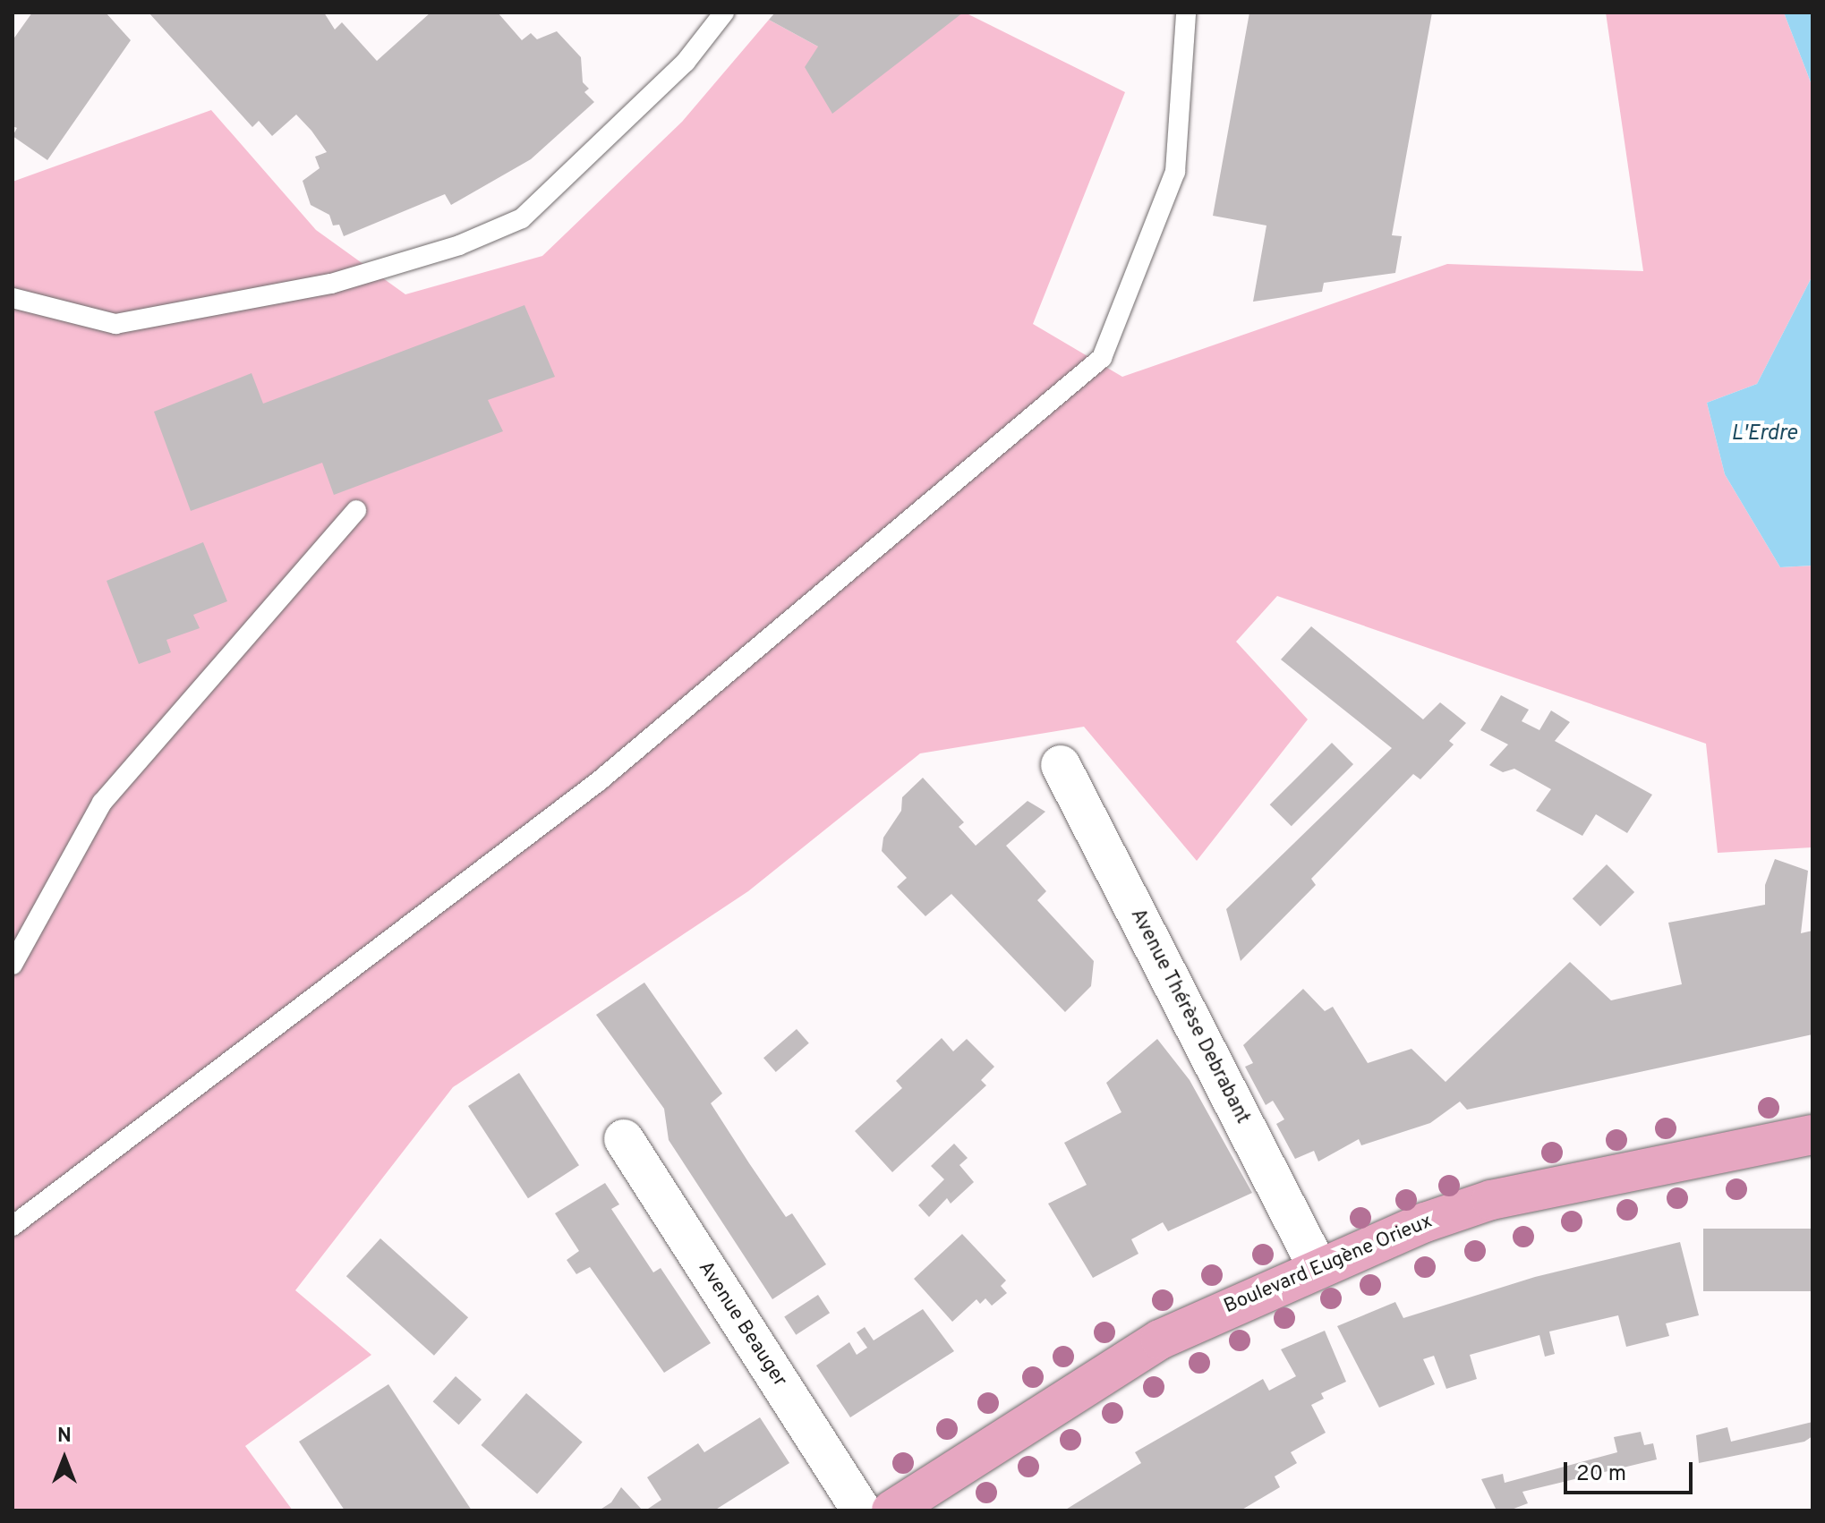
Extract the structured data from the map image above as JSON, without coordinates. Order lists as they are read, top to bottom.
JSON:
{
  "streets": {
    "main road": ["Boulevard Eugène Orieux"],
    "street": ["Avenue Thérèse Debrabant", "Avenue Beauger"]
  },
  "crossings": [
    ["Avenue Thérèse Debrabant", "Boulevard Eugène Orieux"]
  ],
  "water": ["L'Erdre"],
  "scale_bar": "20 m",
  "north": "top"
}
